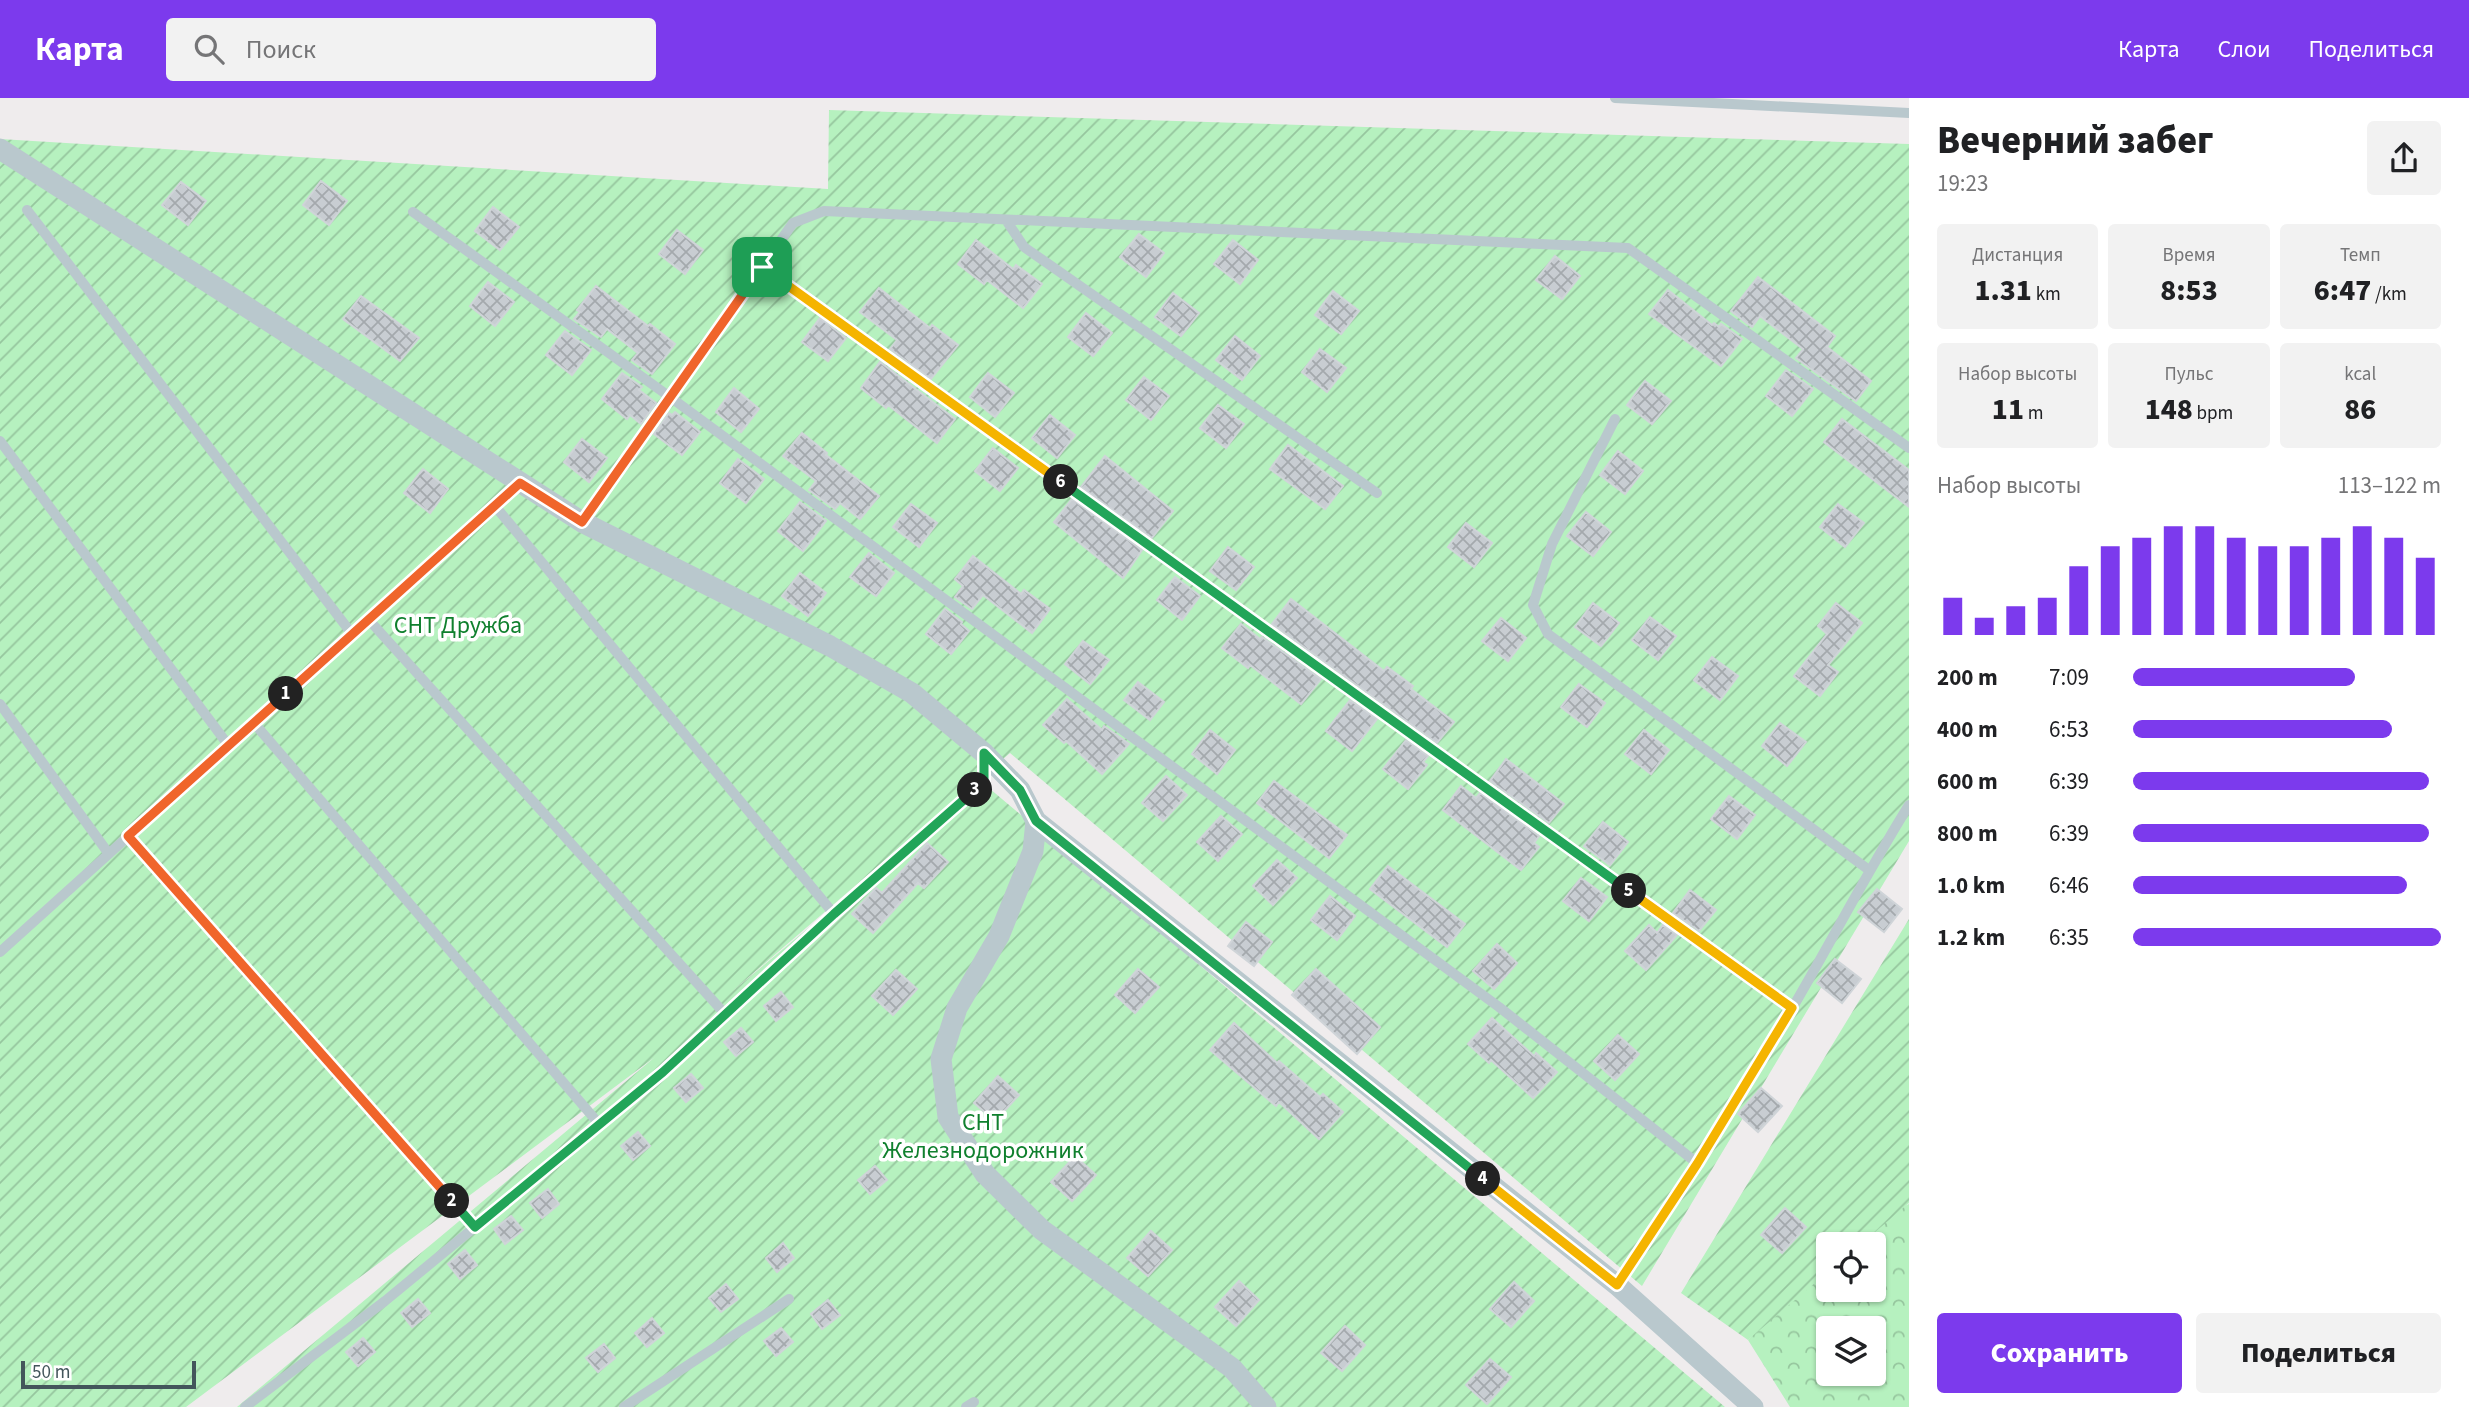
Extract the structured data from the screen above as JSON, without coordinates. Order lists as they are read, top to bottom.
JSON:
{
  "parks": ["СНТ Дружба", "СНТ Железнодорожник"],
  "scale_bar": "50 m",
  "page": {
    "header": "Карта",
    "search": "Поиск",
    "nav": ["Карта", "Слои", "Поделиться"],
    "heading": ["Вечерний забег", "19:23"],
    "stats": [
      ["Дистанция", "1.31 km"],
      ["Время", "8:53"],
      ["Темп", "6:47 /km"],
      ["Набор высоты", "11 m"],
      ["Пульс", "148 bpm"],
      ["kcal", "86"]
    ],
    "chart": ["Набор высоты", "113–122 m"],
    "pins": [
      "6",
      "1",
      "3",
      "5",
      "4",
      "2"
    ],
    "list": [
      {
        "name": "200 m",
        "note": "7:09"
      },
      {
        "name": "400 m",
        "note": "6:53"
      },
      {
        "name": "600 m",
        "note": "6:39"
      },
      {
        "name": "800 m",
        "note": "6:39"
      },
      {
        "name": "1.0 km",
        "note": "6:46"
      },
      {
        "name": "1.2 km",
        "note": "6:35"
      }
    ],
    "buttons": ["Сохранить", "Поделиться"],
    "scale": "50 m"
  }
}
